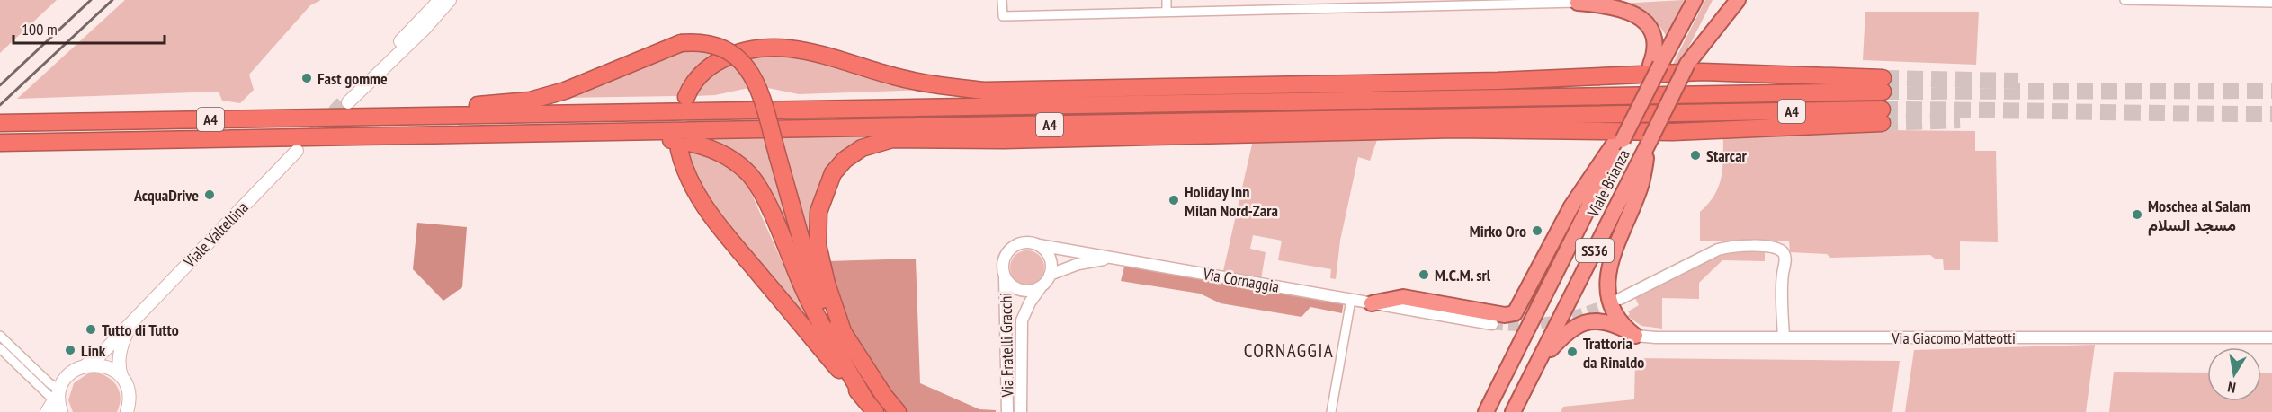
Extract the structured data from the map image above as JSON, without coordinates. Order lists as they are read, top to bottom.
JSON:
{
  "streets": {
    "highway": ["A4", "Viale Brianza", "SS36"],
    "main road": ["Viale Valtellina"],
    "street": ["Via Cornaggia", "Via Giacomo Matteotti", "Via Fratelli Gracchi"]
  },
  "crossings": [
    ["Via Cornaggia", "Via Fratelli Gracchi"]
  ],
  "districts": ["CORNAGGIA"],
  "places": [
    "Fast gomme",
    "Starcar",
    "AcquaDrive",
    "Holiday Inn Milan Nord-Zara",
    "Moschea al Salam مسجد السلام",
    "Mirko Oro",
    "M.C.M. srl",
    "Tutto di Tutto",
    "Link",
    "Trattoria da Rinaldo"
  ],
  "scale_bar": "100 m",
  "north": "bottom"
}
